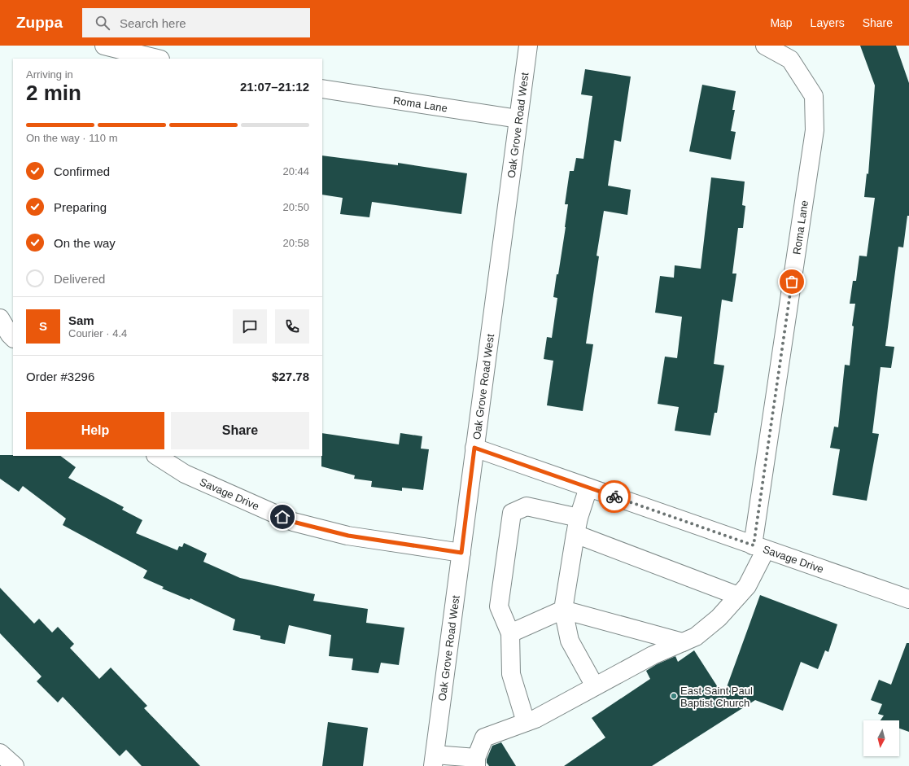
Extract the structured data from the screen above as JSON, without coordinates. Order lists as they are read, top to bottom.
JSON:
{
  "streets": {
    "street": ["Roma Lane", "Oak Grove Road West", "Savage Drive"]
  },
  "crossings": [
    ["Roma Lane", "Oak Grove Road West"],
    ["Roma Lane", "Savage Drive"],
    ["Oak Grove Road West", "Savage Drive"]
  ],
  "places": ["East Saint Paul Baptist Church"],
  "north": "bottom",
  "page": {
    "header": "Zuppa",
    "search": "Search here",
    "nav": ["Map", "Layers", "Share"],
    "heading": ["2 min", "Arriving in", "21:07–21:12"],
    "panel": [
      "Sam",
      "Courier · 4.4",
      "Order #3296",
      "$27.78"
    ],
    "bar": "On the way · 110 m",
    "list": [
      ["Confirmed", "20:44"],
      ["Preparing", "20:50"],
      ["On the way", "20:58"],
      "Delivered"
    ],
    "round": "S",
    "buttons": ["Help", "Share"]
  }
}
